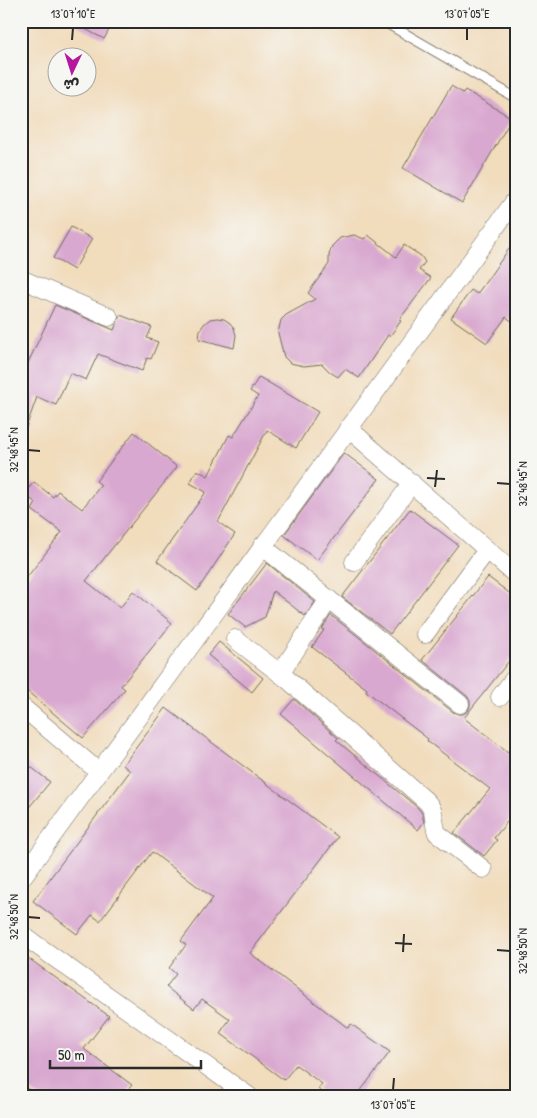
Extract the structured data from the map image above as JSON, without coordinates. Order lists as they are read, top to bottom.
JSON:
{
  "scale_bar": "50 m",
  "north": "bottom",
  "coordinates": [
    "13°07'10\"E",
    "13°07'05\"E",
    "32°48'45\"N",
    "32°48'50\"N"
  ]
}
